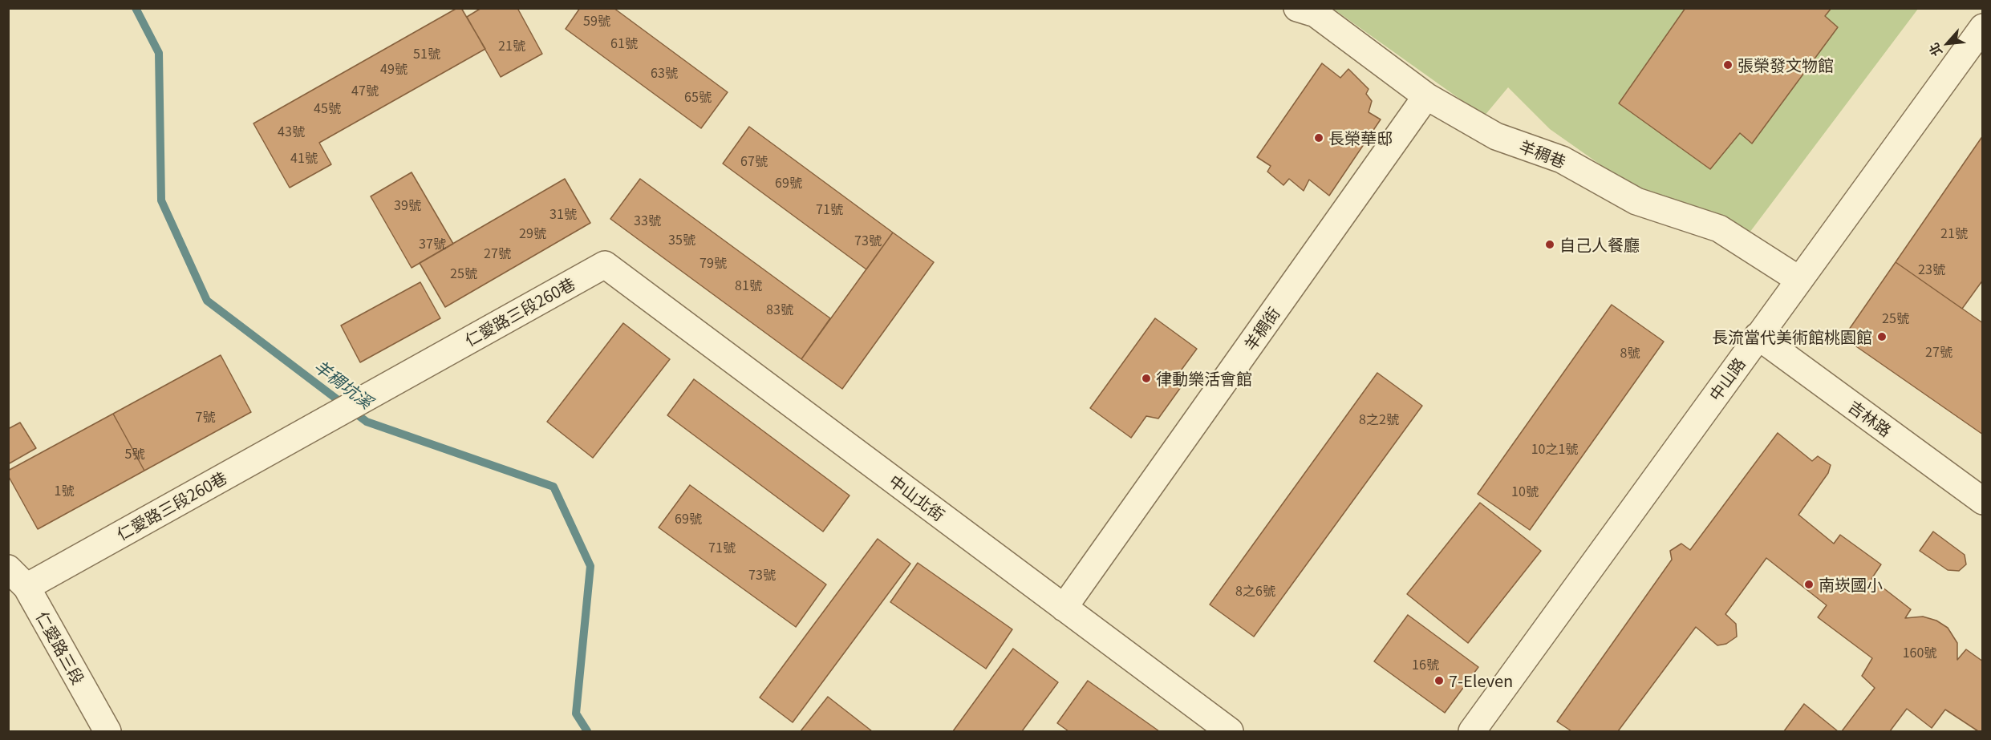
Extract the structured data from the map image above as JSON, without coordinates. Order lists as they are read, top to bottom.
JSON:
{
  "streets": {
    "street": [
      "羊稠巷",
      "仁愛路三段260巷",
      "羊稠街",
      "中山路",
      "吉林路",
      "中山北街",
      "仁愛路三段"
    ]
  },
  "crossings": [
    ["羊稠巷", "羊稠街"],
    ["羊稠巷", "中山路"],
    ["仁愛路三段260巷", "中山北街"],
    ["仁愛路三段260巷", "仁愛路三段"],
    ["羊稠街", "中山北街"],
    ["中山路", "吉林路"]
  ],
  "water": ["羊稠坑溪"],
  "places": [
    "張榮發文物館",
    "長榮華邸",
    "自己人餐廳",
    "長流當代美術館桃園館",
    "律動樂活會館",
    "南崁國小",
    "7-Eleven"
  ],
  "house_numbers": [
    "59號",
    "61號",
    "21號",
    "51號",
    "49號",
    "63號",
    "47號",
    "65號",
    "45號",
    "43號",
    "41號",
    "67號",
    "69號",
    "39號",
    "71號",
    "31號",
    "33號",
    "29號",
    "21號",
    "35號",
    "73號",
    "37號",
    "27號",
    "79號",
    "23號",
    "25號",
    "81號",
    "83號",
    "25號",
    "27號",
    "8號",
    "7號",
    "8之2號",
    "10之1號",
    "5號",
    "1號",
    "10號",
    "69號",
    "71號",
    "73號",
    "8之6號",
    "160號",
    "16號"
  ],
  "north": "bottom left"
}
